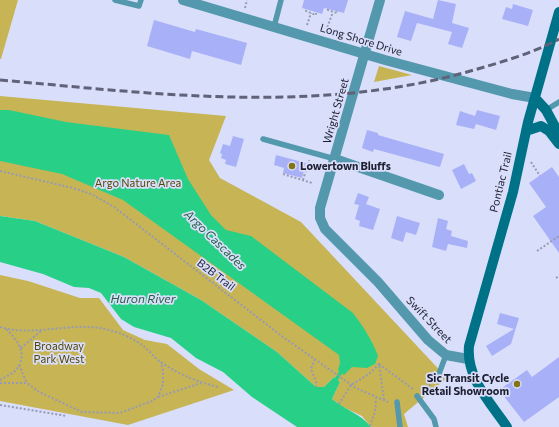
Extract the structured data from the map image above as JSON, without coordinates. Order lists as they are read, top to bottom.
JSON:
{
  "streets": {
    "main road": ["Pontiac Trail"],
    "street": ["Long Shore Drive", "Wright Street", "Swift Street"],
    "path": ["B2B Trail"]
  },
  "crossings": [
    ["Long Shore Drive", "Wright Street"],
    ["Long Shore Drive", "Pontiac Trail"],
    ["Wright Street", "Swift Street"],
    ["Pontiac Trail", "Swift Street"]
  ],
  "water": ["Argo Cascades", "Huron River"],
  "parks": ["Argo Nature Area", "Broadway Park West"],
  "places": ["Lowertown Bluffs", "Sic Transit Cycle Retail Showroom"]
}
